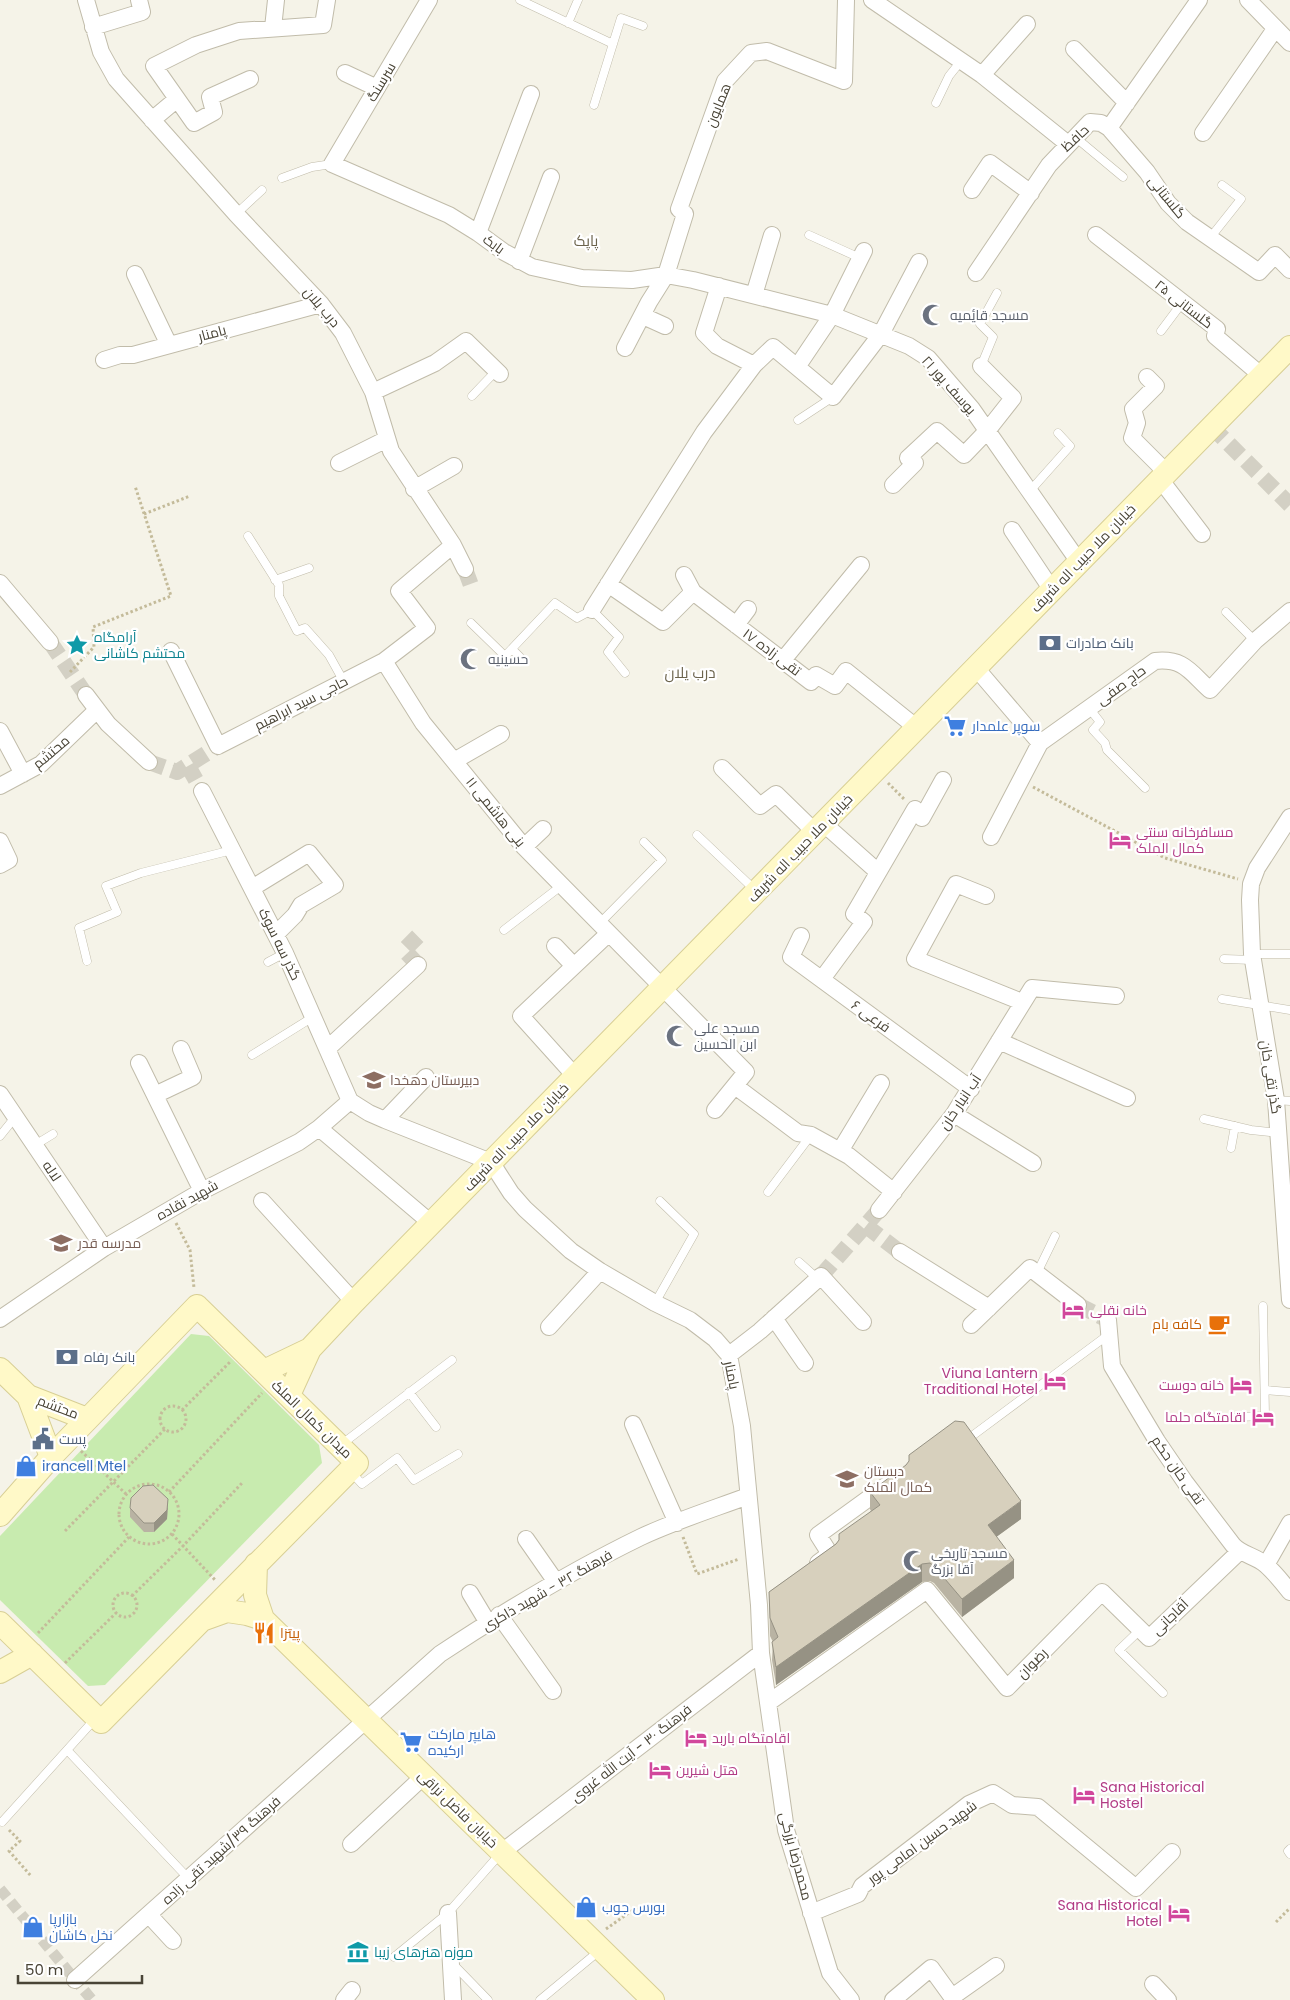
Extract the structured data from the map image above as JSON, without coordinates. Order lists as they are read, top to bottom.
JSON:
{
  "streets": {
    "main road": [
      "خیابان ملا حبیب اله شریف",
      "محتشم",
      "میدان کمال الملک",
      "خیابان فاضل نراقی"
    ],
    "street": [
      "سرسنگ",
      "همایون",
      "حافظ",
      "گلستانی",
      "بابک",
      "گلستانی ۲۵",
      "درب یلان",
      "پامنار",
      "یوسف پور ۲۱",
      "تقی زاده ۱۷",
      "حاج صفی",
      "حاجی سید ابراهیم",
      "بنی هاشمی ۱۱",
      "گذر سه سوک",
      "فرعی ۶",
      "گذر تقی خان",
      "آب انبار خان",
      "لاله",
      "شهید نقاده",
      "تقی خان حکم",
      "فرهنگ ۳۲ - شهید ذاکری",
      "آقاجانی",
      "رضوان",
      "فرهنگ ۳۰ - آیت الله غروی",
      "شهید حسین امامی پور",
      "فرهنگ ۳۹/شهید تقی زاده",
      "محمدرضا بزرگی"
    ]
  },
  "crossings": [
    ["سرسنگ", "بابک"],
    ["همایون", "بابک"],
    ["همایون", "یوسف پور ۲۱"],
    ["حافظ", "گلستانی"],
    ["بابک", "یوسف پور ۲۱"],
    ["گلستانی ۲۵", "خیابان ملا حبیب اله شریف"],
    ["درب یلان", "پامنار"],
    ["پامنار", "خیابان ملا حبیب اله شریف"],
    ["پامنار", "فرهنگ ۳۲ - شهید ذاکری"],
    ["پامنار", "رضوان"],
    ["پامنار", "فرهنگ ۳۰ - آیت الله غروی"],
    ["پامنار", "محمدرضا بزرگی"],
    ["یوسف پور ۲۱", "خیابان ملا حبیب اله شریف"],
    ["خیابان ملا حبیب اله شریف", "تقی زاده ۱۷"],
    ["خیابان ملا حبیب اله شریف", "بنی هاشمی ۱۱"],
    ["خیابان ملا حبیب اله شریف", "میدان کمال الملک"],
    ["حاجی سید ابراهیم", "بنی هاشمی ۱۱"],
    ["گذر سه سوک", "شهید نقاده"],
    ["فرعی ۶", "آب انبار خان"],
    ["لاله", "شهید نقاده"],
    ["میدان کمال الملک", "خیابان فاضل نراقی"],
    ["تقی خان حکم", "آقاجانی"],
    ["فرهنگ ۳۲ - شهید ذاکری", "خیابان فاضل نراقی"],
    ["فرهنگ ۳۲ - شهید ذاکری", "فرهنگ ۳۹/شهید تقی زاده"],
    ["آقاجانی", "رضوان"],
    ["رضوان", "محمدرضا بزرگی"],
    ["فرهنگ ۳۰ - آیت الله غروی", "خیابان فاضل نراقی"],
    ["خیابان فاضل نراقی", "فرهنگ ۳۹/شهید تقی زاده"],
    ["شهید حسین امامی پور", "محمدرضا بزرگی"]
  ],
  "districts": ["پاپک", "درب یلان"],
  "places": {
    "mosque": [
      "مسجد قایٔمیه",
      "حسینیه",
      "مسجد علی ابن الحسین",
      "مسجد تاریخی آقا بزرگ"
    ],
    "bank": ["بانک صادرات", "بانک رفاه"],
    "place": ["آرامگاه محتشم کاشانی"],
    "supermarket": ["سوپر علمدار", "هایپر مارکت ارکیده"],
    "hotel": [
      "مسافرخانه سنتی کمال الملک",
      "خانه نقلی",
      "Viuna Lantern Traditional Hotel",
      "خانه دوست",
      "اقامتگاه حلما",
      "اقامتگاه باربد",
      "هتل شیرین",
      "Sana Historical Hostel",
      "Sana Historical Hotel"
    ],
    "school or university": ["دبیرستان دهخدا", "مدرسه قدر", "دبستان کمال الملک"],
    "cafe": ["کافه بام"],
    "public building": ["پست"],
    "shop": ["irancell Mtel", "بورس جوب", "بازارپا نخل کاشان"],
    "restaurant": ["پیتزا"],
    "museum": ["موزه هنرهای زیبا"]
  },
  "scale_bar": "50 m"
}
